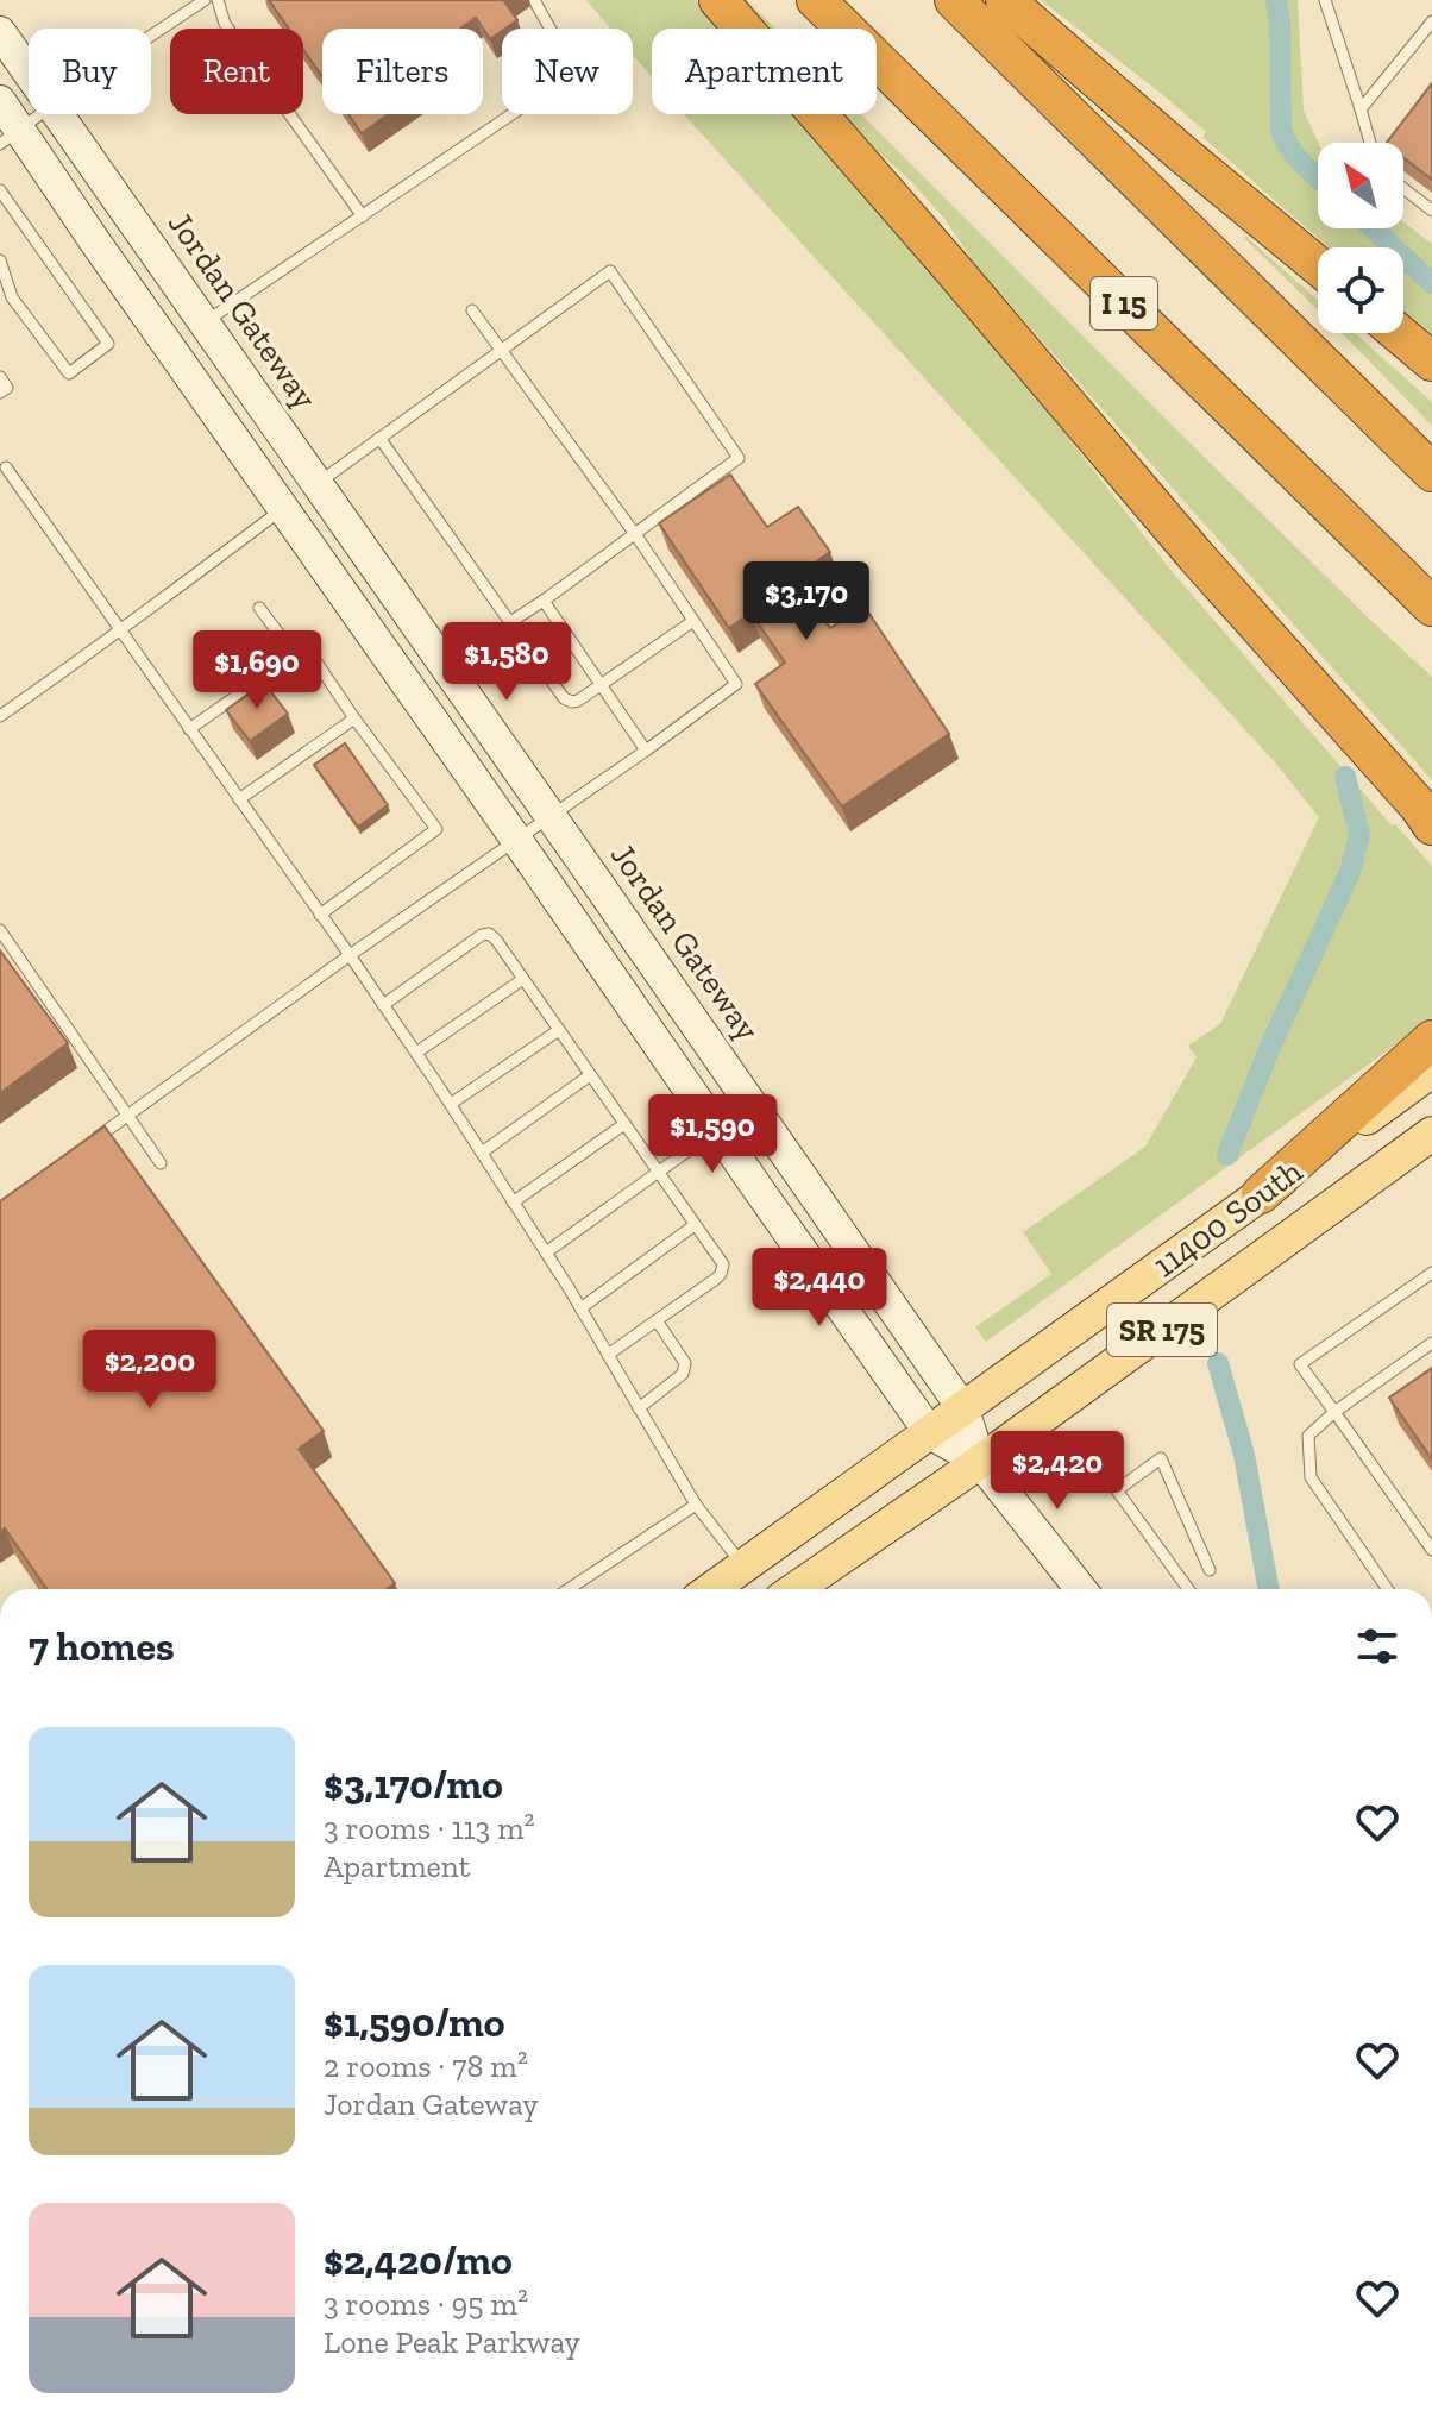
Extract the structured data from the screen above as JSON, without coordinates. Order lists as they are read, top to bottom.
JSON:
{
  "streets": {
    "highway": ["I 15"],
    "main road": ["Jordan Gateway", "11400 South", "SR 175"]
  },
  "crossings": [
    ["Jordan Gateway", "11400 South"]
  ],
  "north": "top left",
  "page": {
    "chip": [
      "Buy",
      "Rent",
      "Filters",
      "New",
      "Apartment"
    ],
    "price": [
      "$3,170",
      "$1,580",
      "$1,690",
      "$1,590",
      "$2,440",
      "$2,200",
      "$2,420"
    ],
    "heading": "7 homes",
    "list": [
      {
        "name": "$3,170/mo",
        "note": "3 rooms · 113 m² · Apartment"
      },
      {
        "name": "$1,590/mo",
        "note": "2 rooms · 78 m² · Jordan Gateway"
      },
      {
        "name": "$2,420/mo",
        "note": "3 rooms · 95 m² · Lone Peak Parkway"
      }
    ]
  }
}
